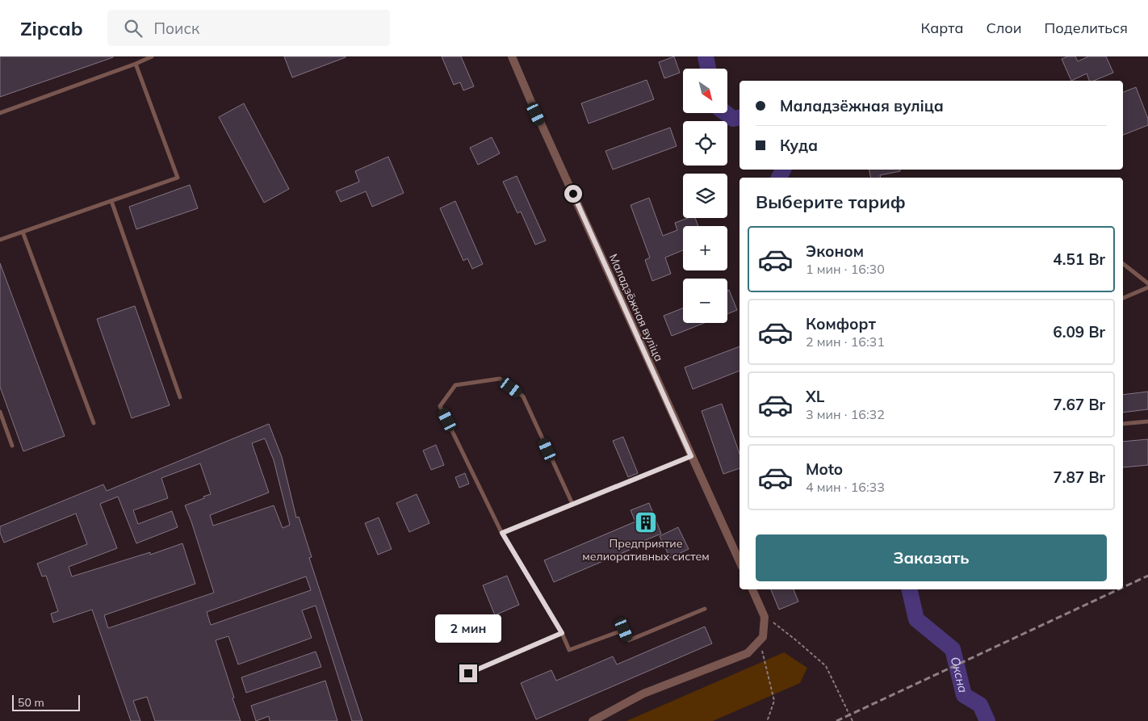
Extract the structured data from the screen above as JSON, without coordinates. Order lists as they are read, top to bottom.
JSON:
{
  "streets": {
    "street": ["Маладзёжная вуліца"]
  },
  "water": ["Оксна"],
  "places": {
    "building": ["Предприятие мелиоративных систем"]
  },
  "scale_bar": "50 m",
  "north": "bottom right",
  "page": {
    "header": "Zipcab",
    "search": "Поиск",
    "nav": ["Карта", "Слои", "Поделиться"],
    "map_buttons": ["+", "−"],
    "banner": ["Маладзёжная вуліца", "Куда"],
    "heading": "Выберите тариф",
    "list": [
      {
        "name": "Эконом",
        "note": "1 мин · 16:30",
        "value": "4.51 Br"
      },
      {
        "name": "Комфорт",
        "note": "2 мин · 16:31",
        "value": "6.09 Br"
      },
      {
        "name": "XL",
        "note": "3 мин · 16:32",
        "value": "7.67 Br"
      },
      {
        "name": "Moto",
        "note": "4 мин · 16:33",
        "value": "7.87 Br"
      }
    ],
    "buttons": "Заказать",
    "bubble": "2 мин",
    "scale": "50 m"
  }
}
